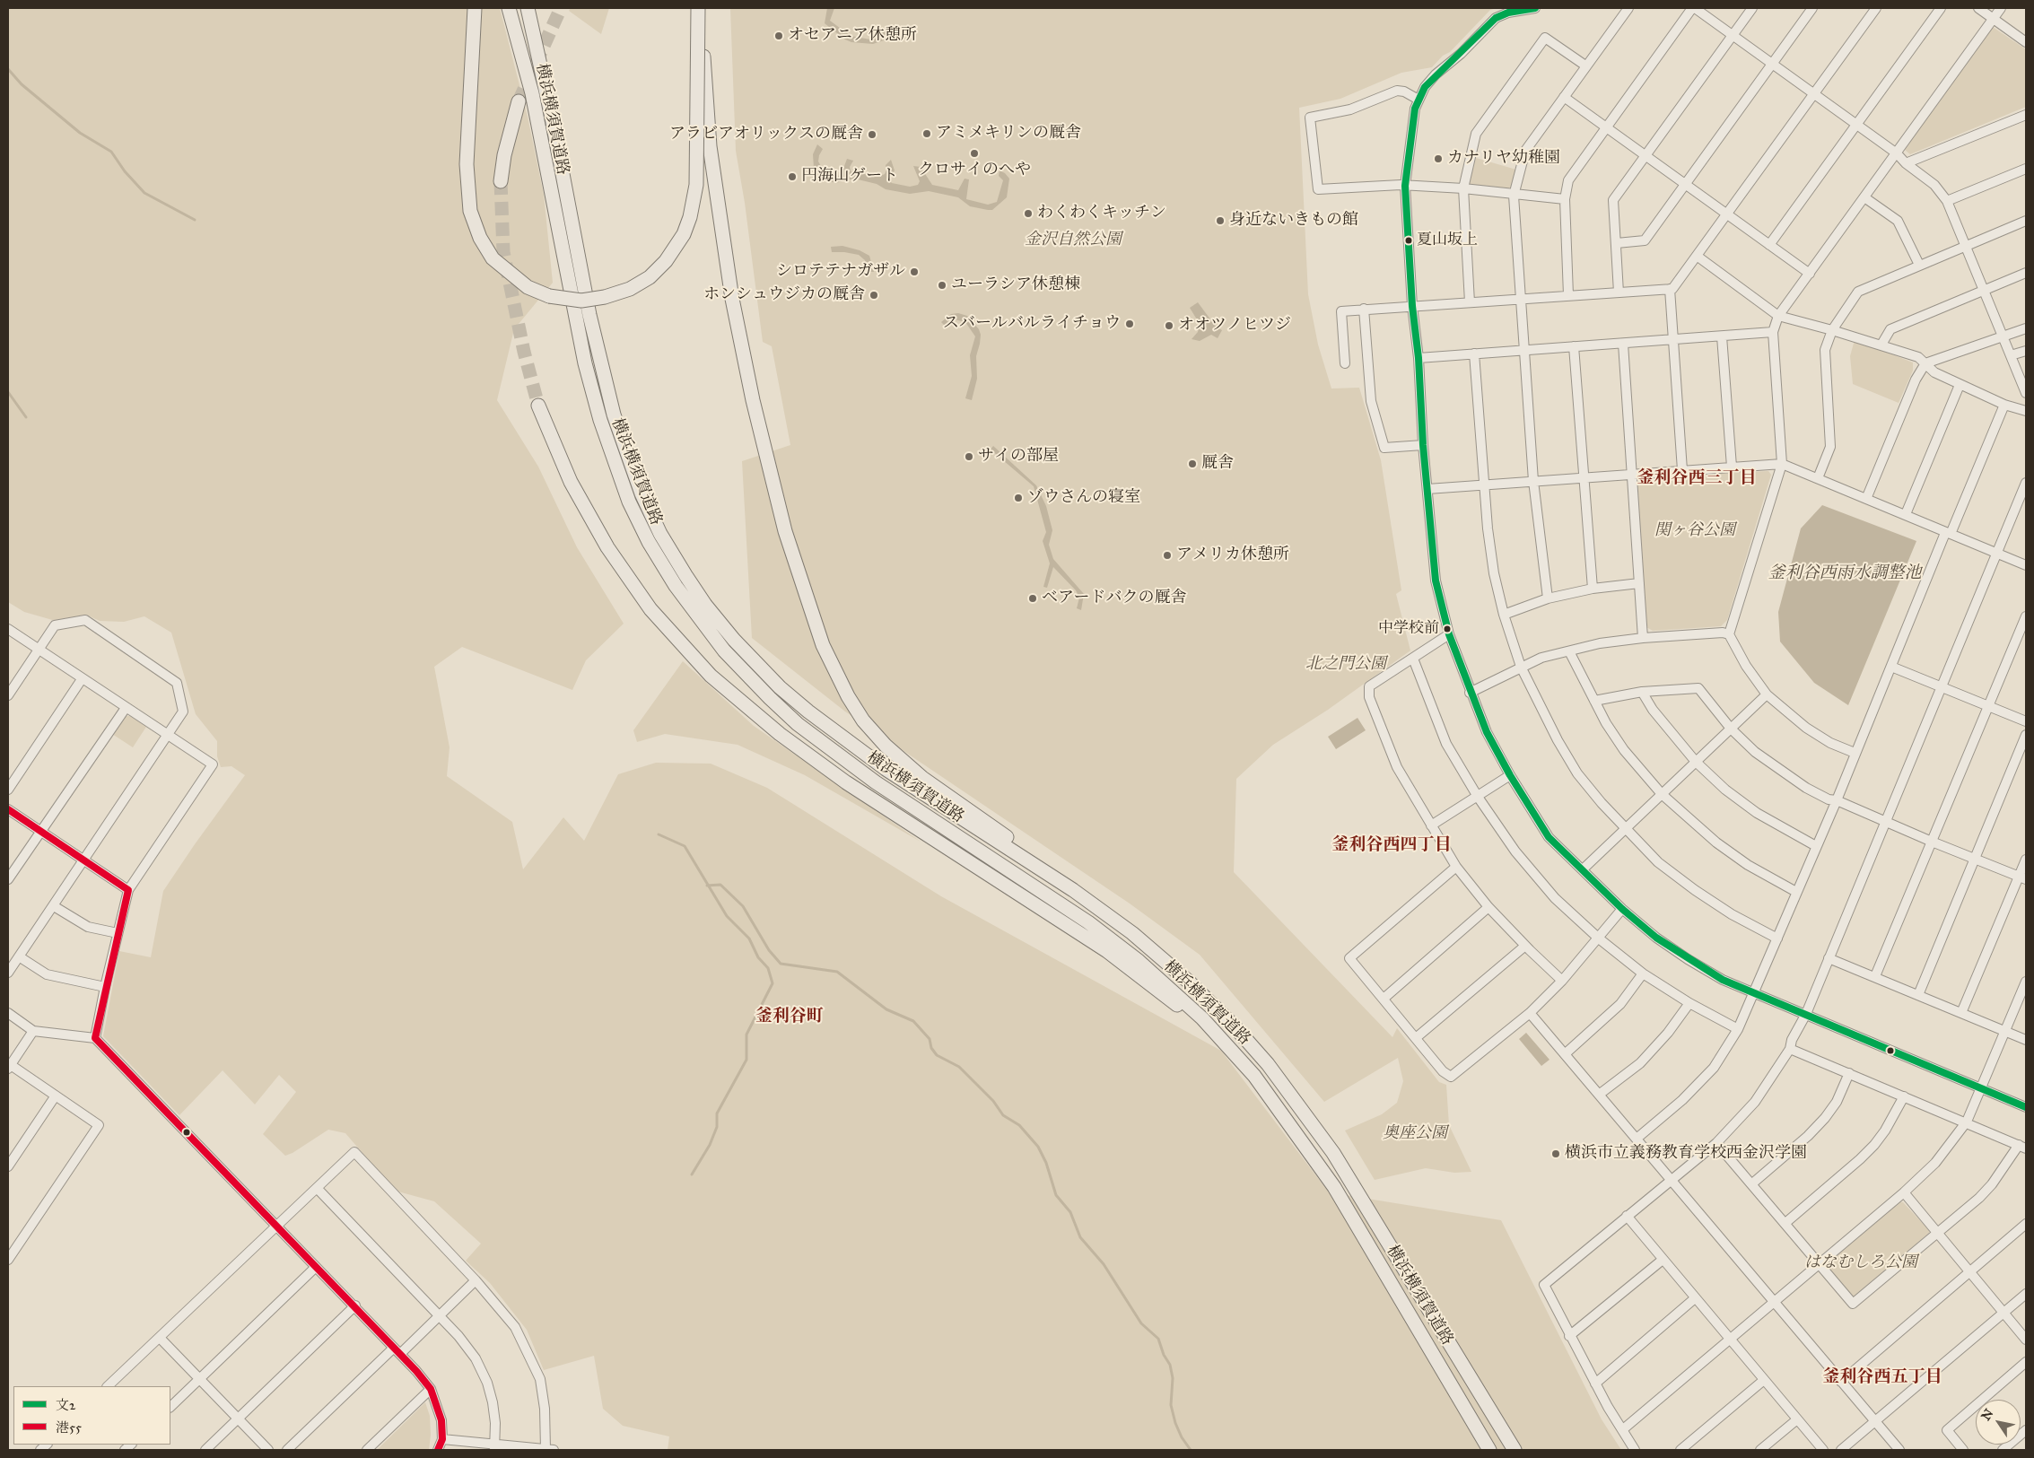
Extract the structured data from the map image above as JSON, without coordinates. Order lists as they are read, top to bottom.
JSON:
{
  "streets": {
    "highway": ["横浜横須賀道路"]
  },
  "districts": [
    "釜利谷西三丁目",
    "釜利谷西四丁目",
    "釜利谷町",
    "釜利谷西五丁目"
  ],
  "water": ["釜利谷西雨水調整池"],
  "parks": [
    "金沢自然公園",
    "関ヶ谷公園",
    "北之門公園",
    "奥座公園",
    "はなむしろ公園"
  ],
  "places": [
    "オセアニア休憩所",
    "アミメキリンの厩舎",
    "アラビアオリックスの厩舎",
    "クロサイのへや",
    "カナリヤ幼稚園",
    "円海山ゲート",
    "わくわくキッチン",
    "身近ないきもの館",
    "夏山坂上",
    "シロテテナガザル",
    "ユーラシア休憩棟",
    "ホンシュウジカの厩舎",
    "スバールバルライチョウ",
    "オオツノヒツジ",
    "サイの部屋",
    "厩舎",
    "ゾウさんの寝室",
    "アメリカ休憩所",
    "ベアードバクの厩舎",
    "中学校前",
    "横浜市立義務教育学校西金沢学園"
  ],
  "lines": ["transit line 文2", "transit line 港55"],
  "legend": ["文2", "港55"],
  "north": "top left"
}
